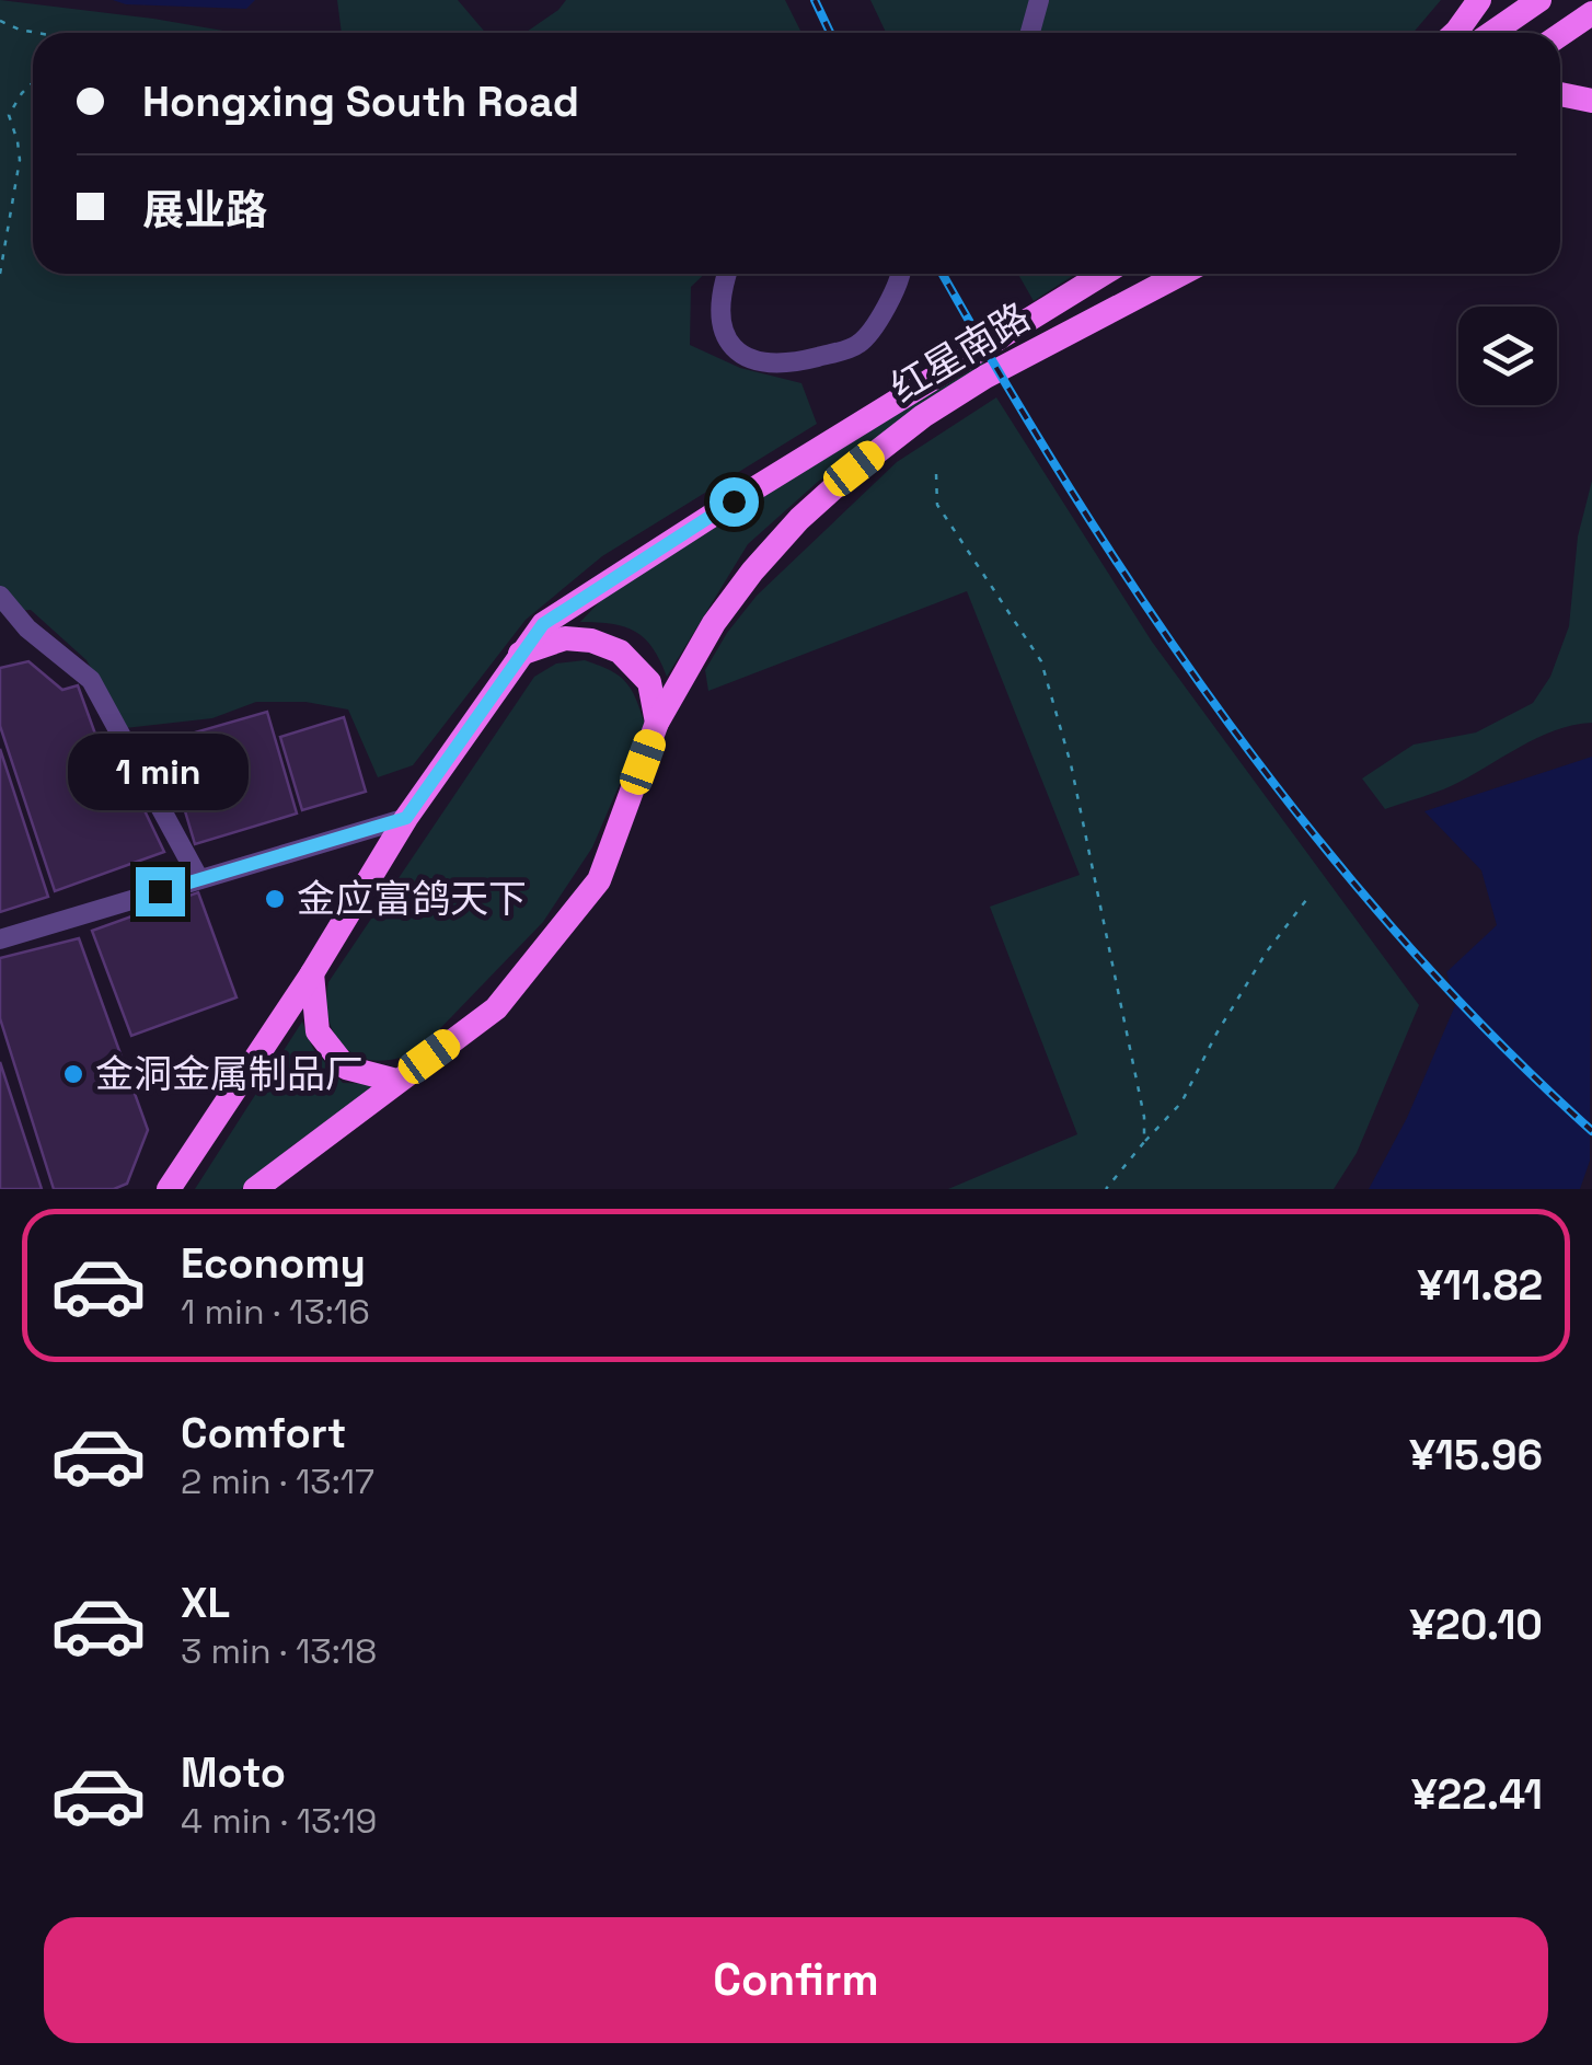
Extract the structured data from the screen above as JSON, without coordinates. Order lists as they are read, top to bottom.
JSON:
{
  "streets": {
    "main road": ["红星南路"]
  },
  "places": ["金应富鸽天下", "金洞金属制品厂"],
  "page": {
    "banner": ["Hongxing South Road", "展业路"],
    "bubble": "1 min",
    "list": [
      {
        "name": "Economy",
        "note": "1 min · 13:16",
        "value": "¥11.82"
      },
      {
        "name": "Comfort",
        "note": "2 min · 13:17",
        "value": "¥15.96"
      },
      {
        "name": "XL",
        "note": "3 min · 13:18",
        "value": "¥20.10"
      },
      {
        "name": "Moto",
        "note": "4 min · 13:19",
        "value": "¥22.41"
      }
    ],
    "buttons": "Confirm"
  }
}
